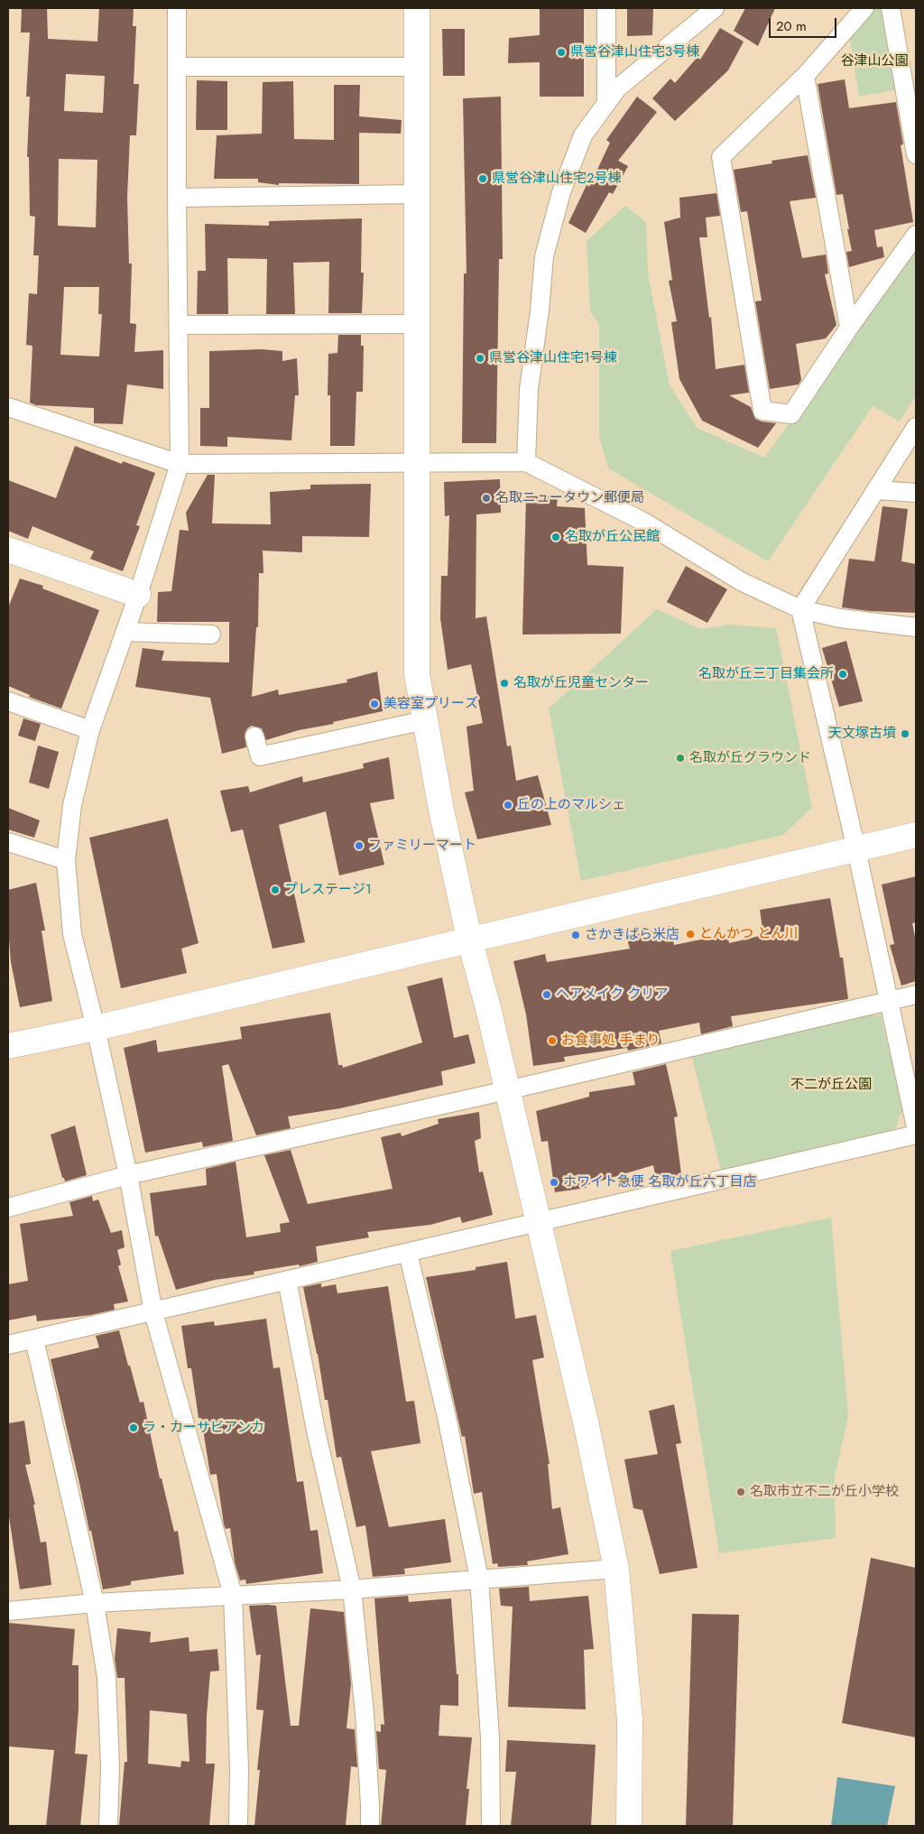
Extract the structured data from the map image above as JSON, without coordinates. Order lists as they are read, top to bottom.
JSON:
{
  "parks": ["谷津山公園", "不二が丘公園"],
  "places": [
    "県営谷津山住宅3号棟",
    "県営谷津山住宅2号棟",
    "県営谷津山住宅1号棟",
    "名取ニュータウン郵便局",
    "名取が丘公民館",
    "名取が丘三丁目集会所",
    "名取が丘児童センター",
    "美容室プリーズ",
    "天文塚古墳",
    "名取が丘グラウンド",
    "丘の上のマルシェ",
    "ファミリーマート",
    "プレステージ1",
    "とんかつ とん川",
    "さかきばら米店",
    "ヘアメイク クリア",
    "お食事処 手まり",
    "ホワイト急便 名取が丘六丁目店",
    "ラ・カーサビアンカ",
    "名取市立不二が丘小学校"
  ],
  "scale_bar": "20 m"
}
